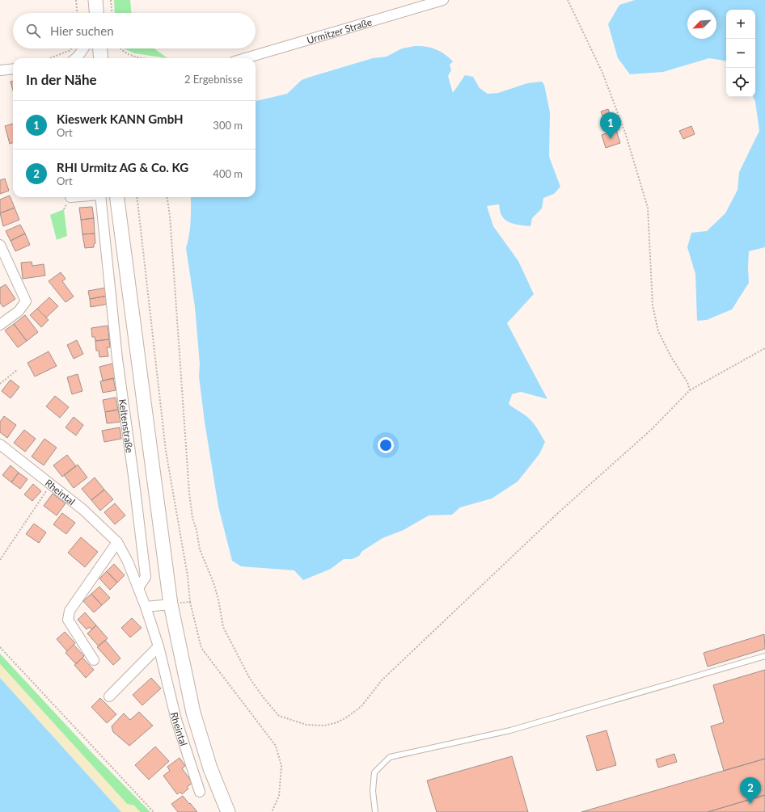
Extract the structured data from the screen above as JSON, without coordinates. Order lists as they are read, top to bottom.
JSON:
{
  "streets": {
    "street": ["Urmitzer Straße", "Keltenstraße", "Rheintal"]
  },
  "crossings": [
    ["Keltenstraße", "Rheintal"]
  ],
  "north": "bottom left",
  "page": {
    "map_buttons": ["+", "−"],
    "search": "Hier suchen",
    "heading": ["In der Nähe", "2 Ergebnisse"],
    "list": [
      {
        "mark": "1",
        "name": "Kieswerk KANN GmbH",
        "note": "Ort",
        "value": "300 m"
      },
      {
        "mark": "2",
        "name": "RHI Urmitz AG & Co. KG",
        "note": "Ort",
        "value": "400 m"
      }
    ],
    "pins": ["1", "2"]
  }
}
